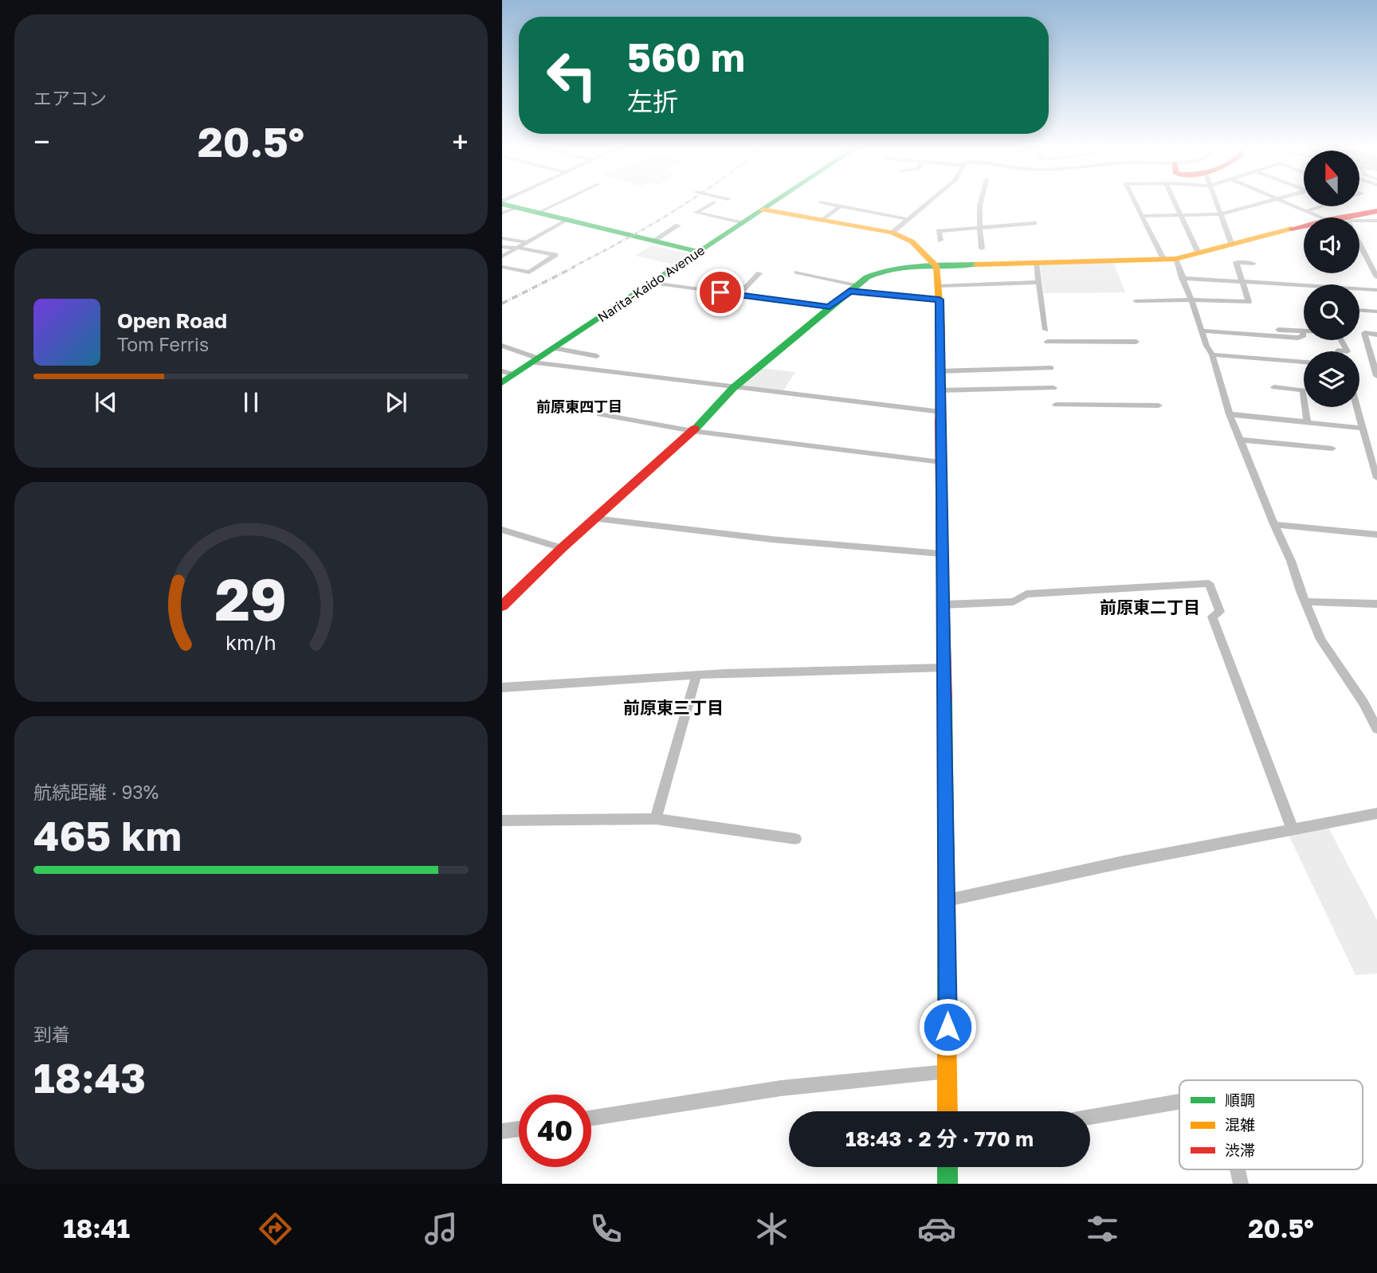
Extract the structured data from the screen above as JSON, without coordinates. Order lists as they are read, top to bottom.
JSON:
{
  "streets": {
    "main road": ["Narita-Kaido Avenue"]
  },
  "districts": ["前原東四丁目", "前原東二丁目", "前原東三丁目"],
  "legend": ["順調", "混雑", "渋滞"],
  "north": "top",
  "page": {
    "tile": [
      "エアコン",
      ["航続距離 · 93%", "465 km"],
      ["到着", "18:43"]
    ],
    "turn": ["560 m", "左折"],
    "heat": ["−", "20.5°", "+"],
    "song": ["Open Road", "Tom Ferris"],
    "limit": "40",
    "trip": "18:43 · 2 分 · 770 m",
    "tabs": ["18:41", "20.5°"],
    "gauge": ["29", "km/h"]
  }
}
